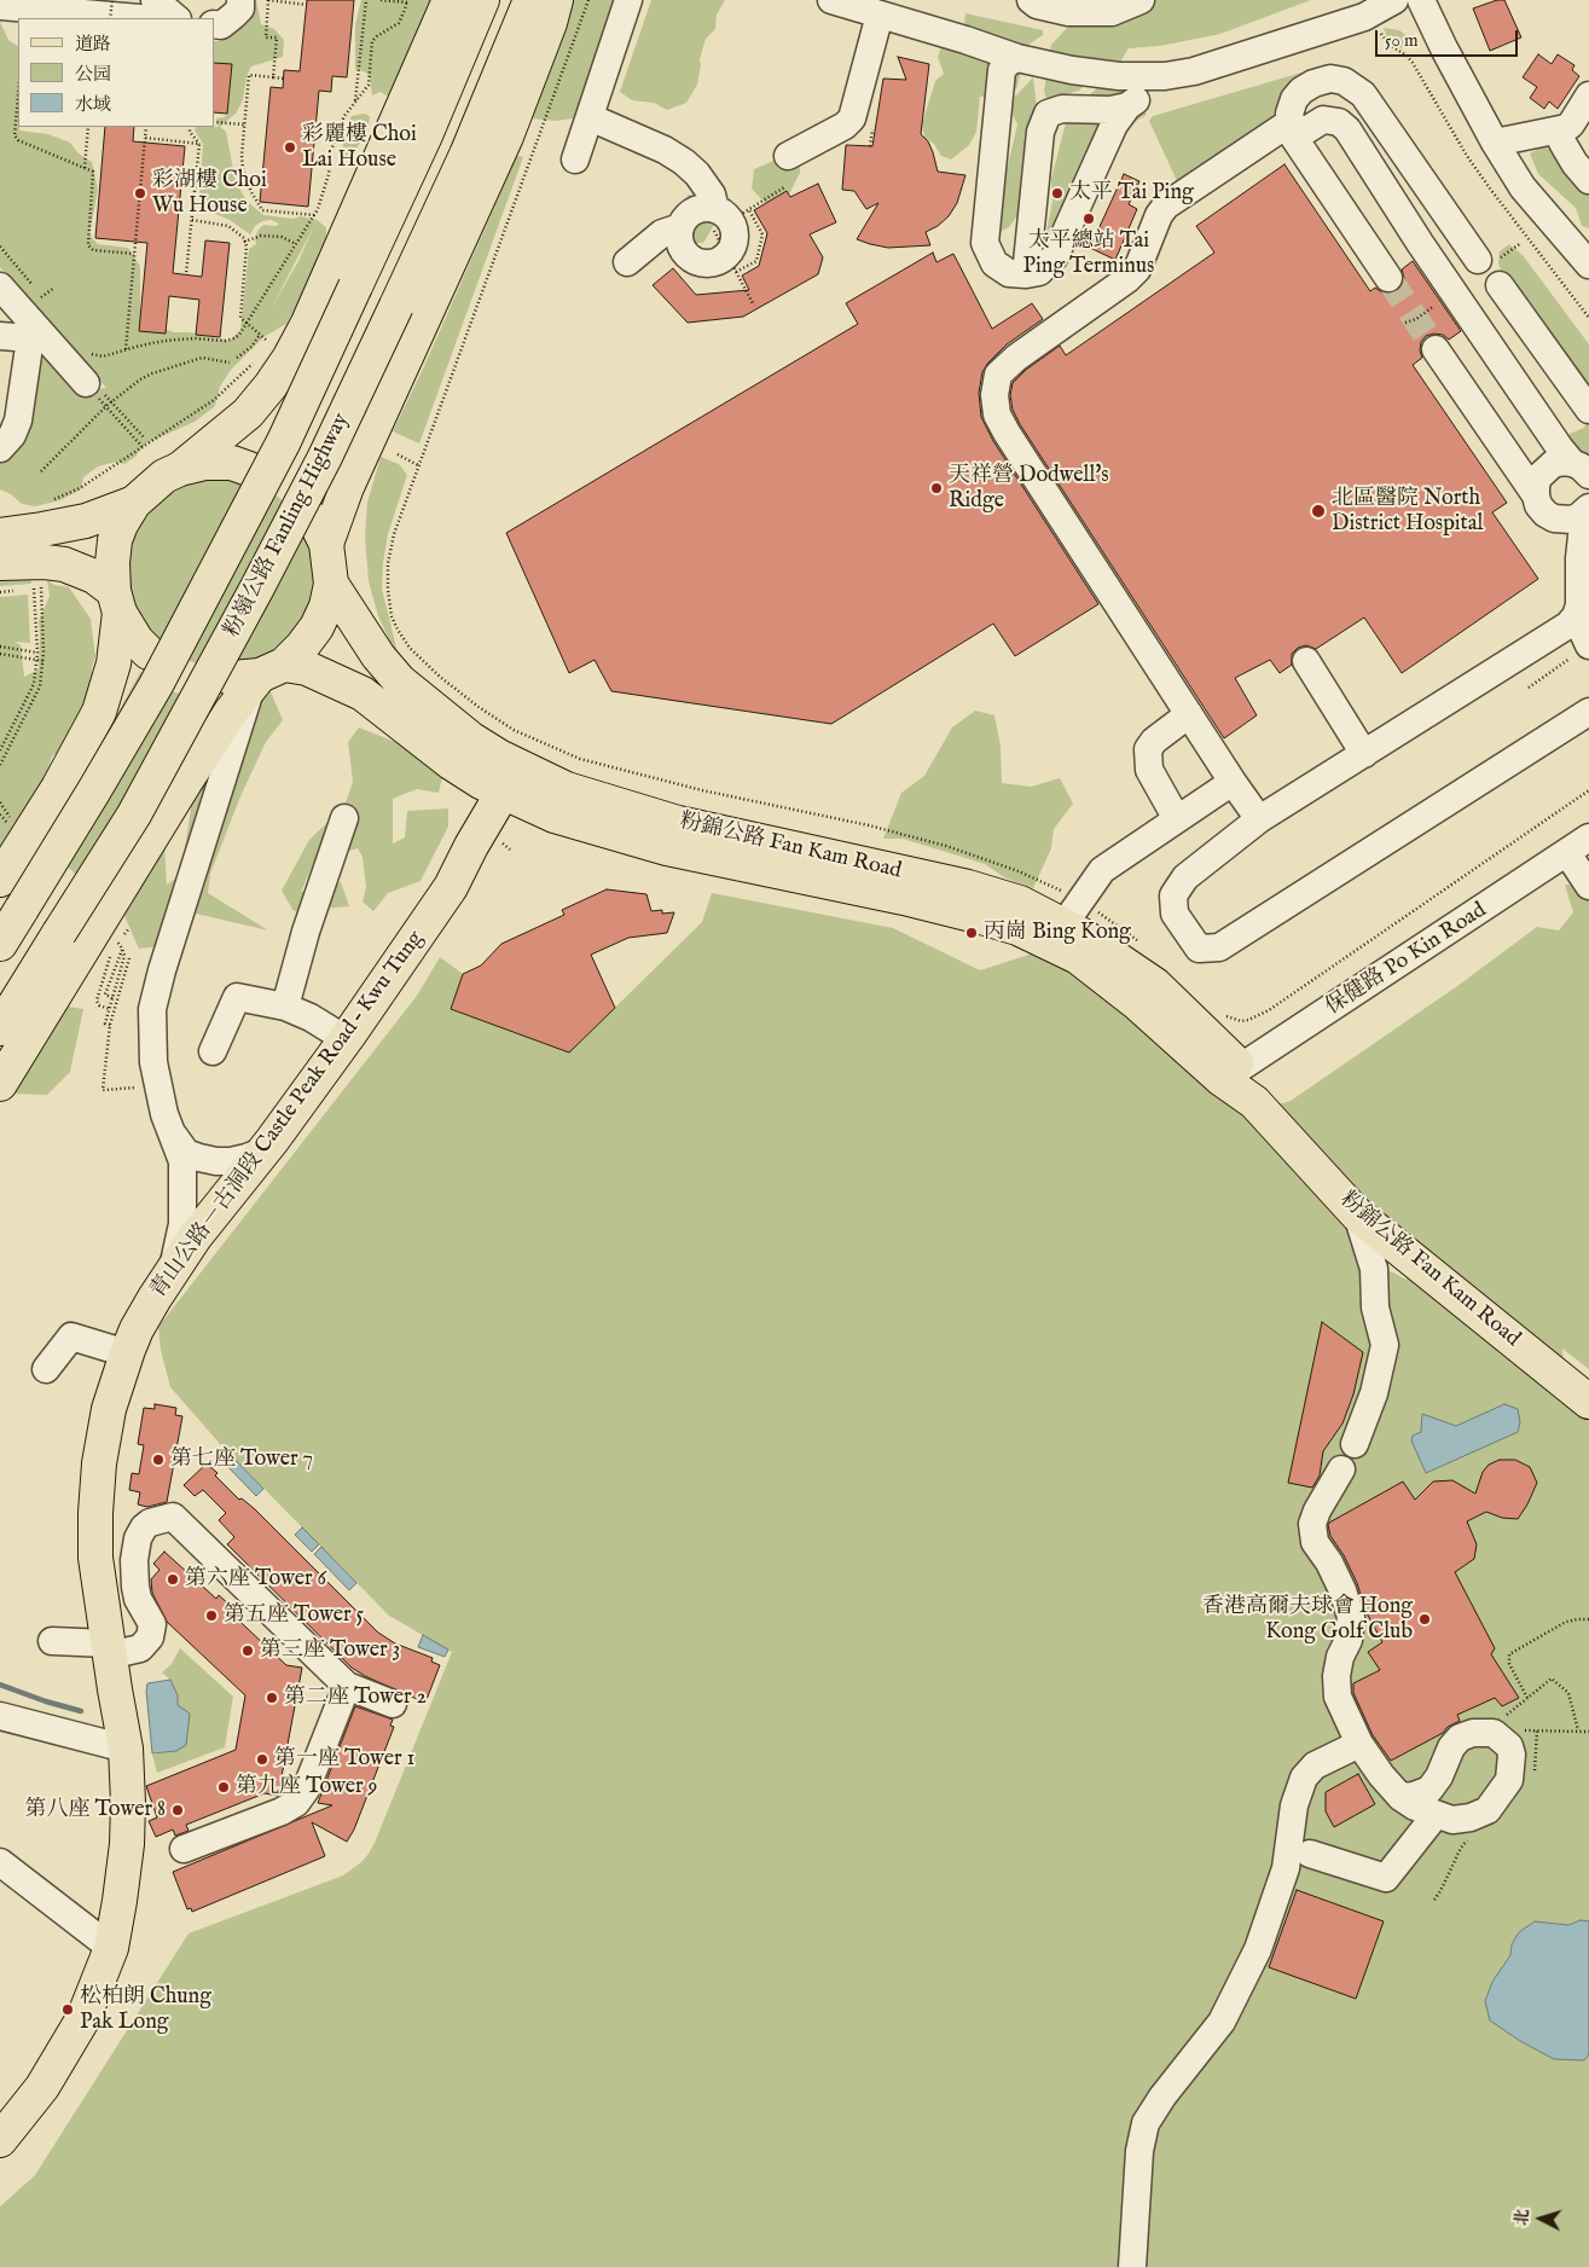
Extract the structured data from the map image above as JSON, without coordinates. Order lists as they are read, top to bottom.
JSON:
{
  "streets": {
    "main road": ["粉嶺公路 Fanling Highway", "粉錦公路 Fan Kam Road", "青山公路－古洞段 Castle Peak Road – Kwu Tung"],
    "street": ["保健路 Po Kin Road"]
  },
  "crossings": [
    ["粉錦公路 Fan Kam Road", "保健路 Po Kin Road"],
    ["粉錦公路 Fan Kam Road", "青山公路－古洞段 Castle Peak Road – Kwu Tung"]
  ],
  "places": [
    "彩麗樓 Choi Lai House",
    "彩湖樓 Choi Wu House",
    "太平 Tai Ping",
    "太平總站 Tai Ping Terminus",
    "天祥營 Dodwell's Ridge",
    "北區醫院 North District Hospital",
    "丙崗 Bing Kong",
    "第七座 Tower 7",
    "第六座 Tower 6",
    "第五座 Tower 5",
    "香港高爾夫球會 Hong Kong Golf Club",
    "第三座 Tower 3",
    "第二座 Tower 2",
    "第一座 Tower 1",
    "第九座 Tower 9",
    "第八座 Tower 8",
    "松柏朗 Chung Pak Long"
  ],
  "legend": ["道路", "公园", "水域"],
  "scale_bar": "50 m",
  "north": "left"
}
